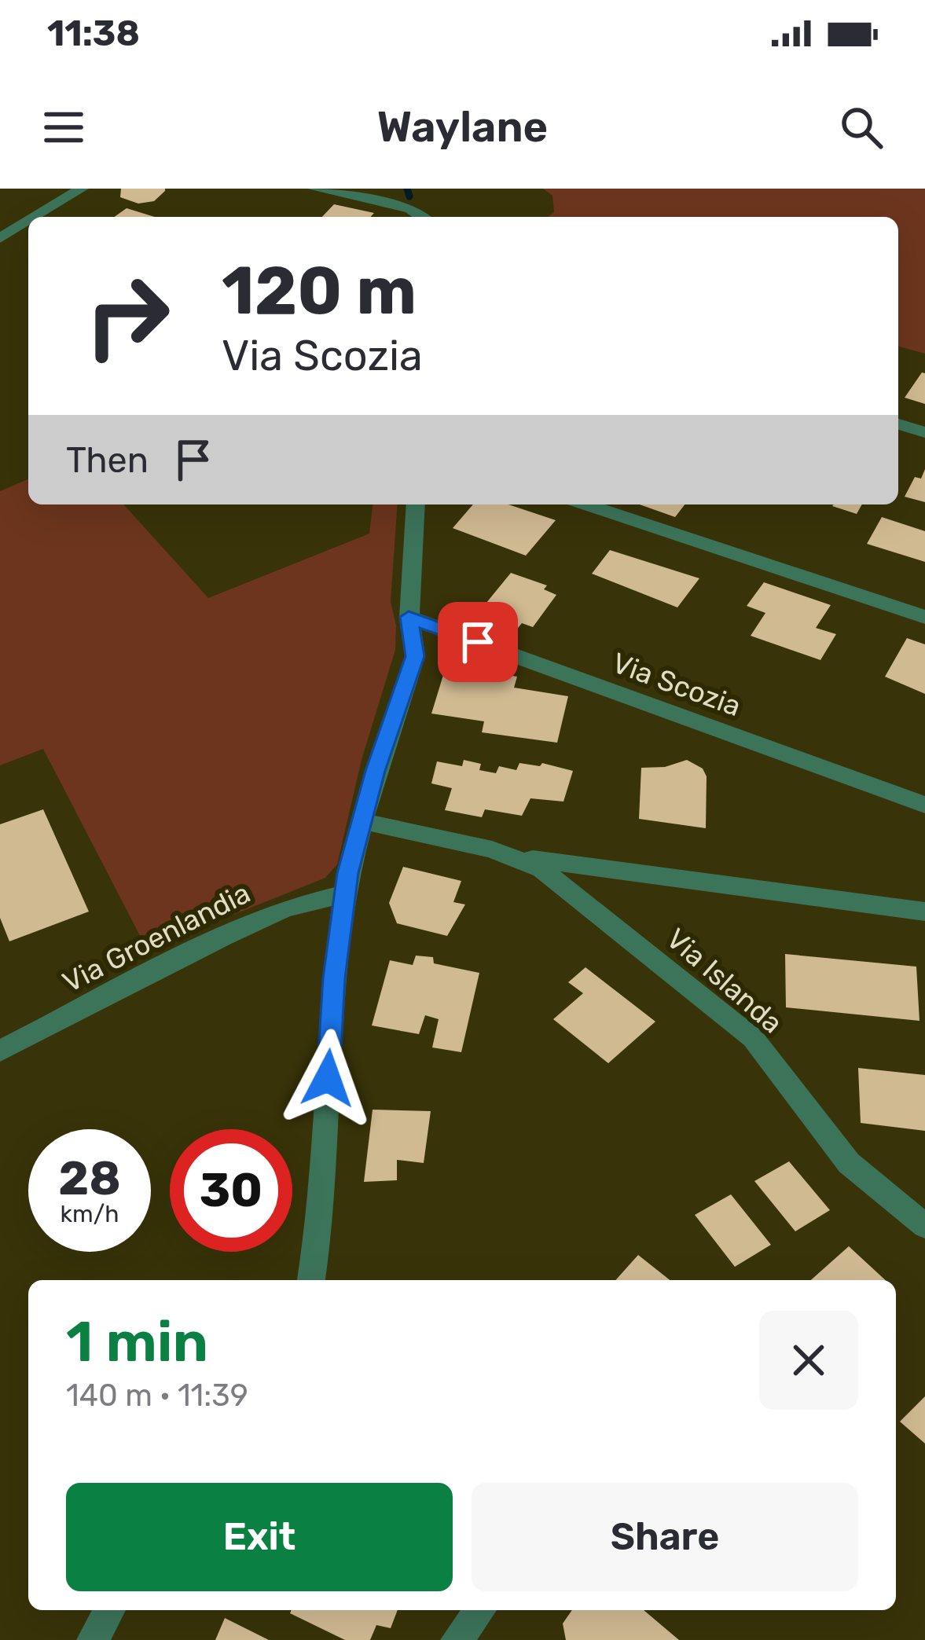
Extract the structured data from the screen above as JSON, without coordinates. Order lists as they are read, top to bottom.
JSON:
{
  "streets": {
    "street": ["Via Scozia", "Via Groenlandia", "Via Islanda"]
  },
  "page": {
    "status": "11:38",
    "header": "Waylane",
    "turn": ["120 m", "Via Scozia"],
    "then": "Then",
    "speed": "28 km/h",
    "limit": "30",
    "heading": ["1 min", "140 m · 11:39"],
    "buttons": ["Exit", "Share"]
  }
}
